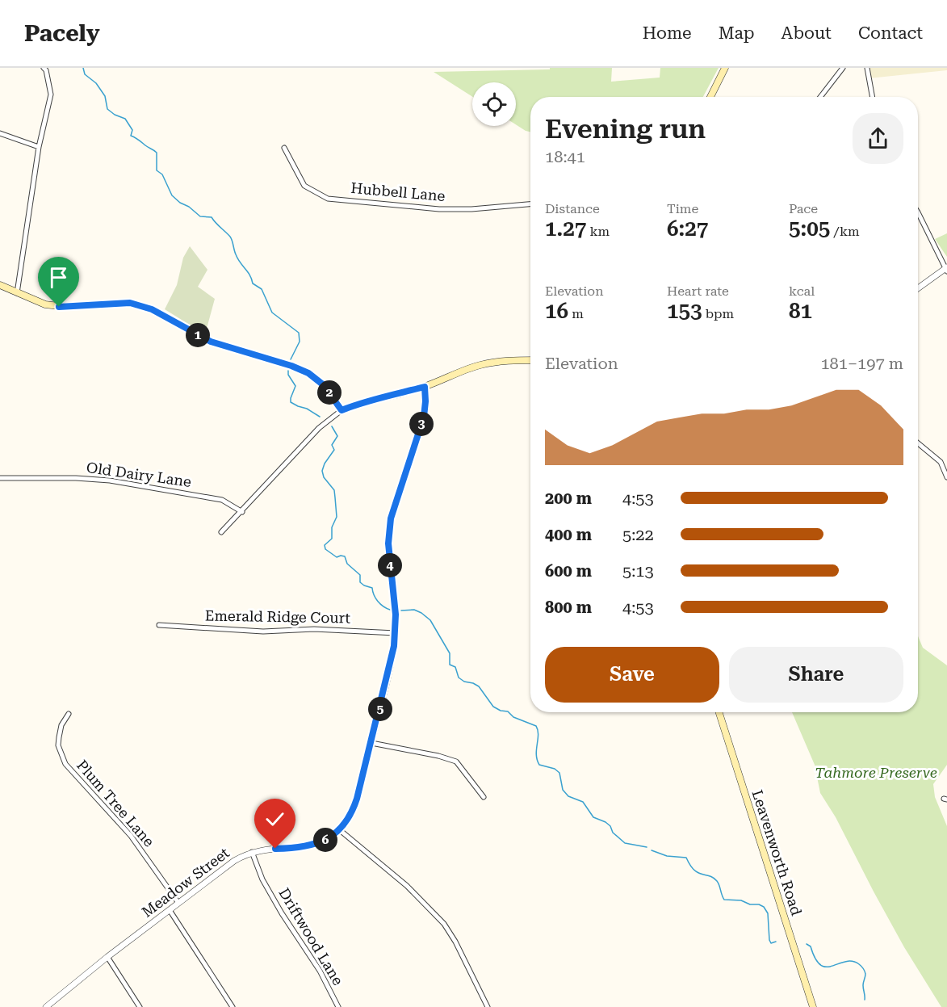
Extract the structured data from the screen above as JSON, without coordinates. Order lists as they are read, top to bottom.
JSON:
{
  "streets": {
    "main road": ["Leavenworth Road"],
    "street": [
      "Hubbell Lane",
      "Old Dairy Lane",
      "Emerald Ridge Court",
      "Plum Tree Lane",
      "Meadow Street",
      "Driftwood Lane"
    ]
  },
  "crossings": [
    ["Emerald Ridge Court", "Meadow Street"],
    ["Plum Tree Lane", "Meadow Street"],
    ["Meadow Street", "Driftwood Lane"]
  ],
  "parks": ["Tahmore Preserve"],
  "page": {
    "header": "Pacely",
    "nav": [
      "Home",
      "Map",
      "About",
      "Contact"
    ],
    "heading": ["Evening run", "18:41"],
    "stats": [
      ["Distance", "1.27 km"],
      ["Time", "6:27"],
      ["Pace", "5:05 /km"],
      ["Elevation", "16 m"],
      ["Heart rate", "153 bpm"],
      ["kcal", "81"]
    ],
    "pins": [
      "1",
      "2",
      "3",
      "4",
      "5",
      "6"
    ],
    "chart": ["Elevation", "181–197 m"],
    "list": [
      {
        "name": "200 m",
        "note": "4:53"
      },
      {
        "name": "400 m",
        "note": "5:22"
      },
      {
        "name": "600 m",
        "note": "5:13"
      },
      {
        "name": "800 m",
        "note": "4:53"
      }
    ],
    "buttons": ["Save", "Share"]
  }
}
